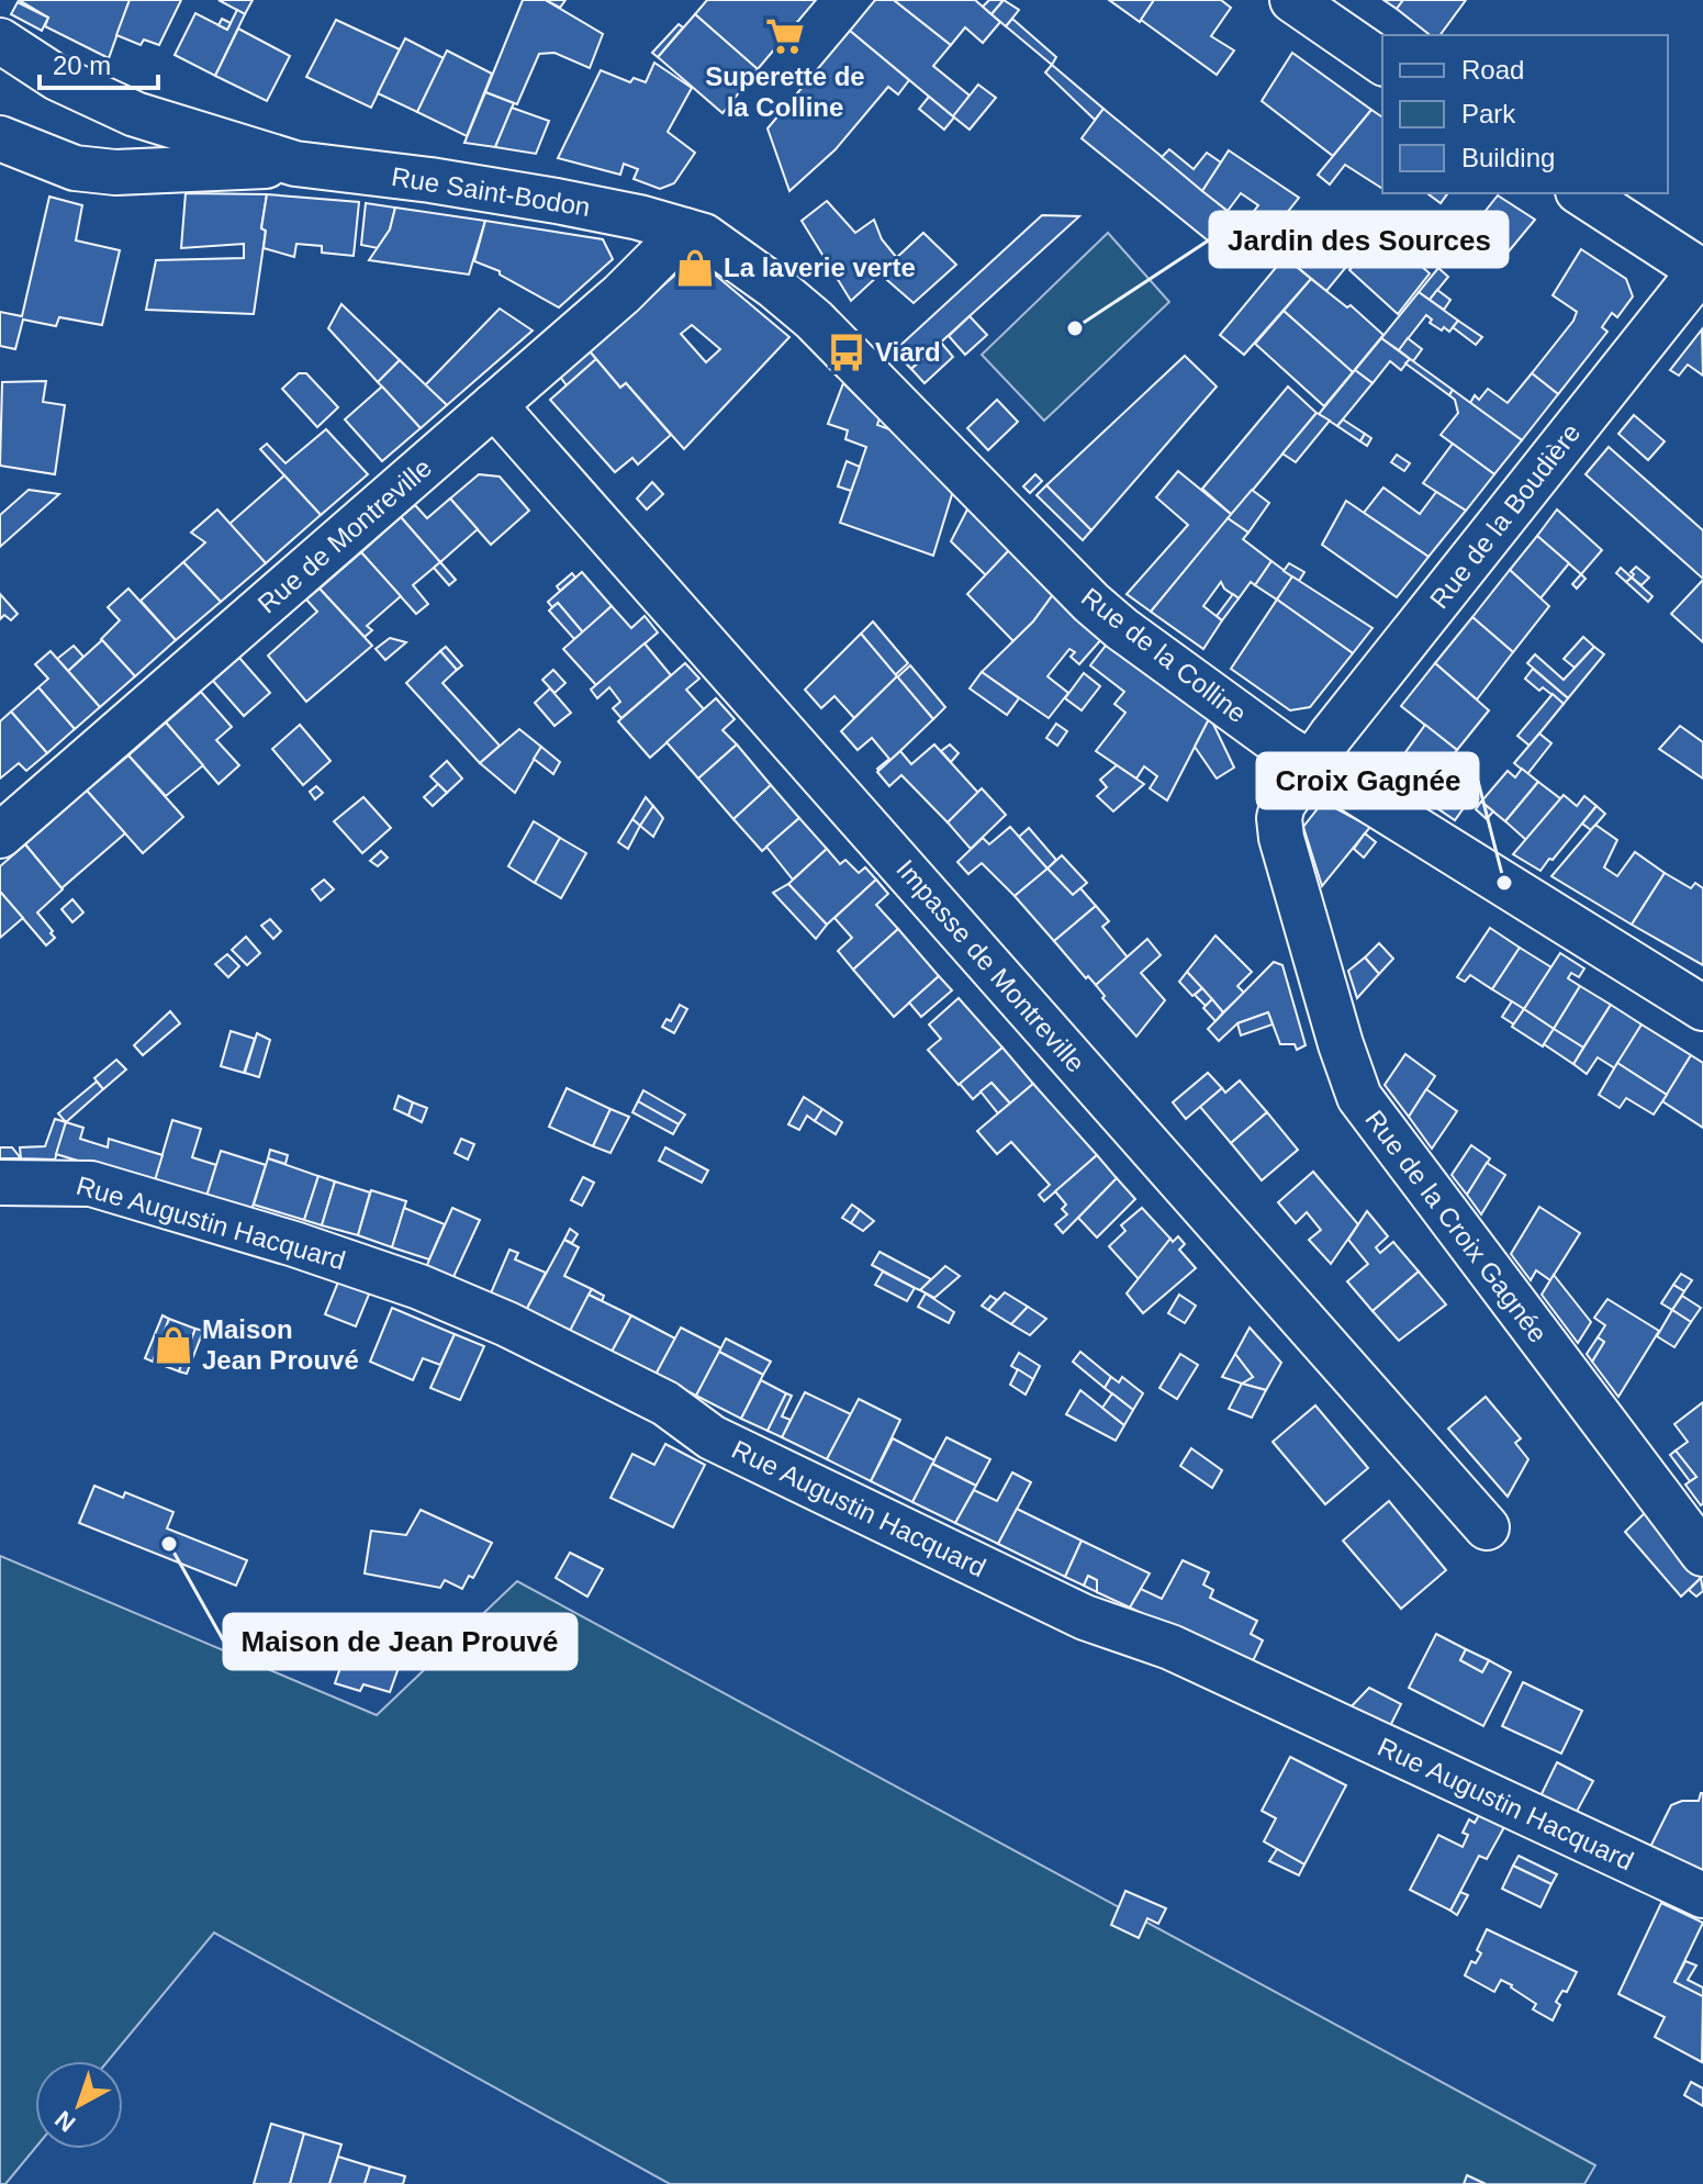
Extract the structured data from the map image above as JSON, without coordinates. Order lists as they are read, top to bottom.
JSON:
{
  "streets": {
    "street": [
      "Rue Saint-Bodon",
      "Rue de la Boudière",
      "Rue de Montreville",
      "Rue de la Colline",
      "Impasse de Montreville",
      "Rue Augustin Hacquard",
      "Rue de la Croix Gagnée"
    ]
  },
  "crossings": [
    ["Rue Saint-Bodon", "Rue de Montreville"],
    ["Rue Saint-Bodon", "Rue de la Colline"],
    ["Rue de la Boudière", "Rue de la Colline"],
    ["Rue de la Boudière", "Rue de la Croix Gagnée"],
    ["Rue de Montreville", "Rue de la Colline"],
    ["Rue de Montreville", "Impasse de Montreville"],
    ["Rue de la Colline", "Rue de la Croix Gagnée"]
  ],
  "places": {
    "supermarket": ["Superette de la Colline"],
    "shop": ["La laverie verte", "Maison Jean Prouvé"],
    "other": ["Jardin des Sources", "Croix Gagnée", "Maison de Jean Prouvé"],
    "bus stop": ["Viard"]
  },
  "legend": ["Road", "Park", "Building"],
  "scale_bar": "20 m",
  "north": "bottom left"
}
